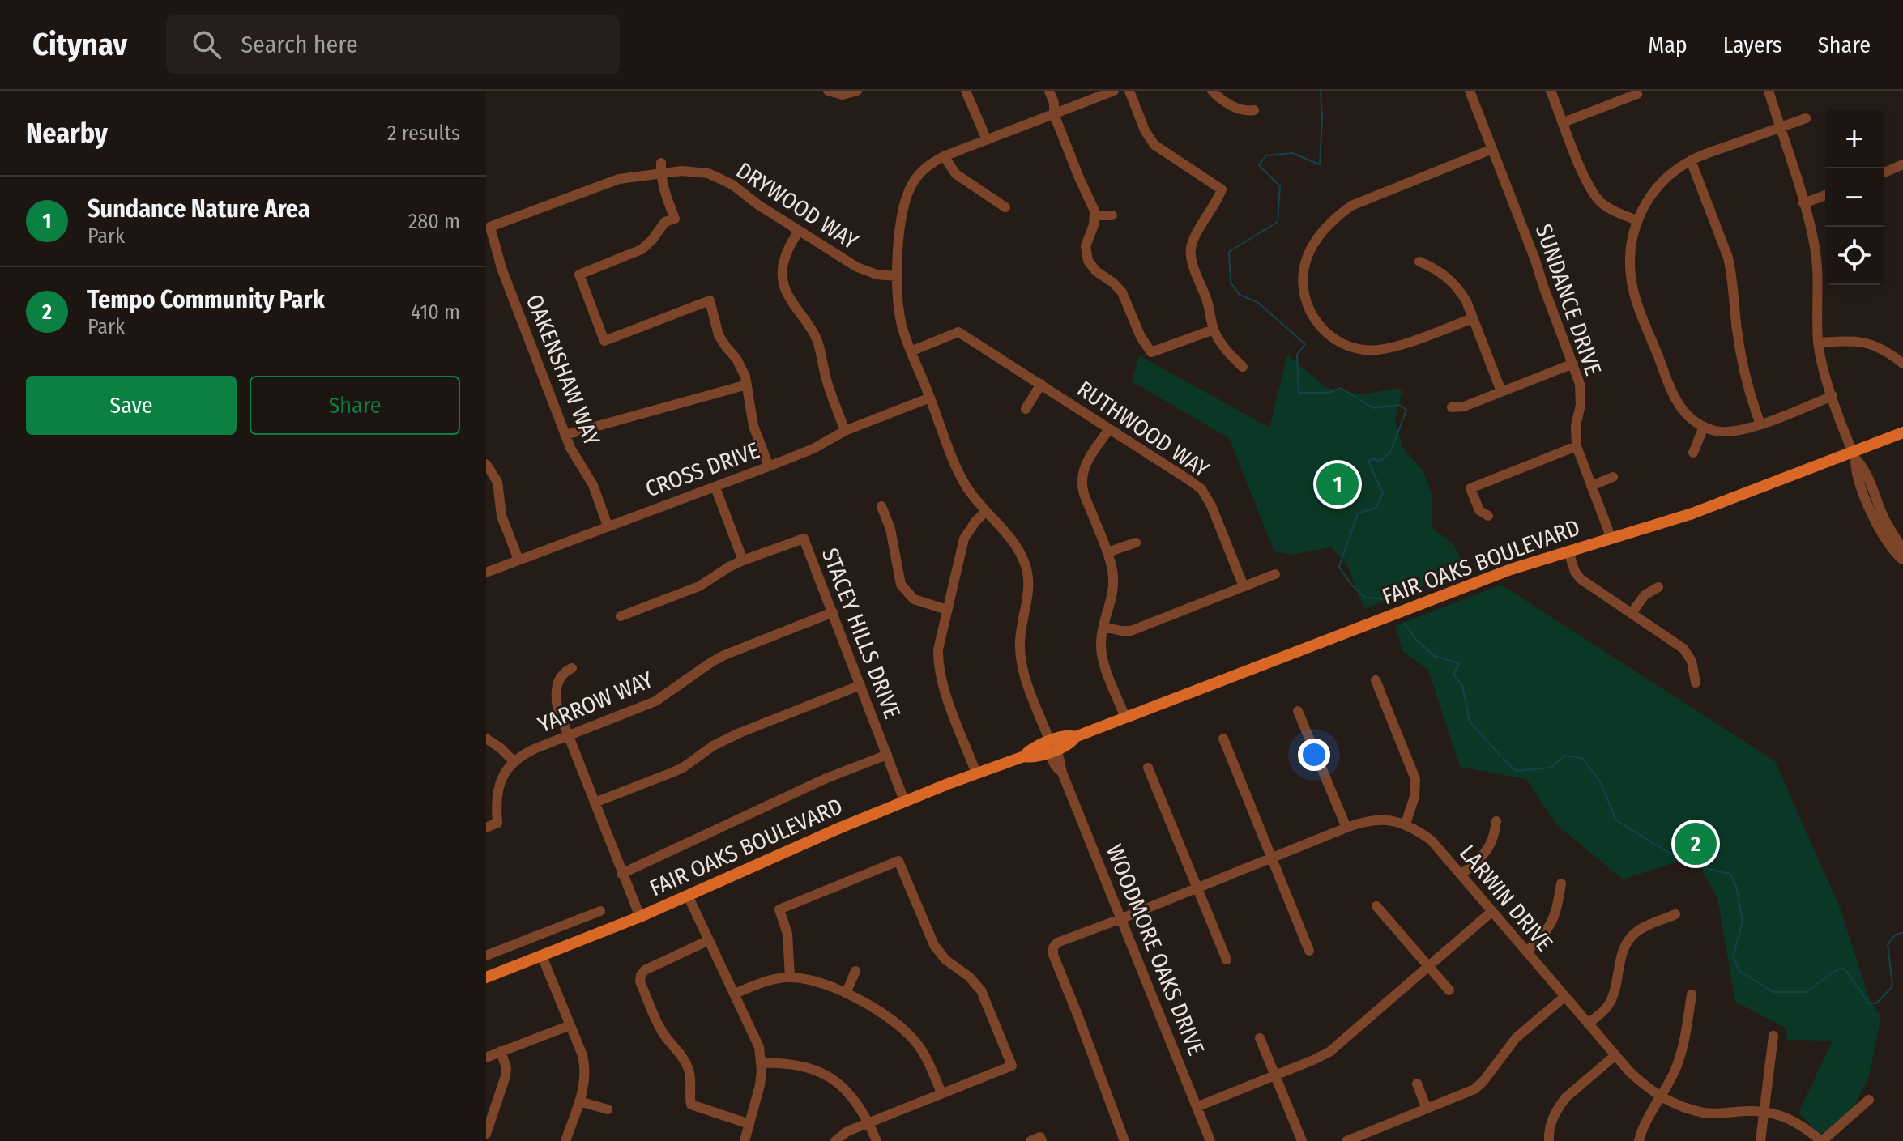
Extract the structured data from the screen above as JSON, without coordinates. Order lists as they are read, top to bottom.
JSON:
{
  "streets": {
    "main road": ["FAIR OAKS BOULEVARD"],
    "street": [
      "DRYWOOD WAY",
      "SUNDANCE DRIVE",
      "OAKENSHAW WAY",
      "RUTHWOOD WAY",
      "CROSS DRIVE",
      "STACEY HILLS DRIVE",
      "YARROW WAY",
      "LARWIN DRIVE",
      "WOODMORE OAKS DRIVE"
    ]
  },
  "crossings": [
    ["DRYWOOD WAY", "OAKENSHAW WAY"],
    ["DRYWOOD WAY", "WOODMORE OAKS DRIVE"],
    ["SUNDANCE DRIVE", "FAIR OAKS BOULEVARD"],
    ["OAKENSHAW WAY", "CROSS DRIVE"],
    ["RUTHWOOD WAY", "WOODMORE OAKS DRIVE"],
    ["CROSS DRIVE", "WOODMORE OAKS DRIVE"],
    ["FAIR OAKS BOULEVARD", "STACEY HILLS DRIVE"],
    ["FAIR OAKS BOULEVARD", "WOODMORE OAKS DRIVE"],
    ["STACEY HILLS DRIVE", "YARROW WAY"],
    ["LARWIN DRIVE", "WOODMORE OAKS DRIVE"]
  ],
  "page": {
    "header": "Citynav",
    "search": "Search here",
    "nav": ["Map", "Layers", "Share"],
    "heading": ["Nearby", "2 results"],
    "map_buttons": ["+", "−"],
    "list": [
      {
        "mark": "1",
        "name": "Sundance Nature Area",
        "note": "Park",
        "value": "280 m"
      },
      {
        "mark": "2",
        "name": "Tempo Community Park",
        "note": "Park",
        "value": "410 m"
      }
    ],
    "buttons": ["Save", "Share"],
    "pins": ["1", "2"]
  }
}
